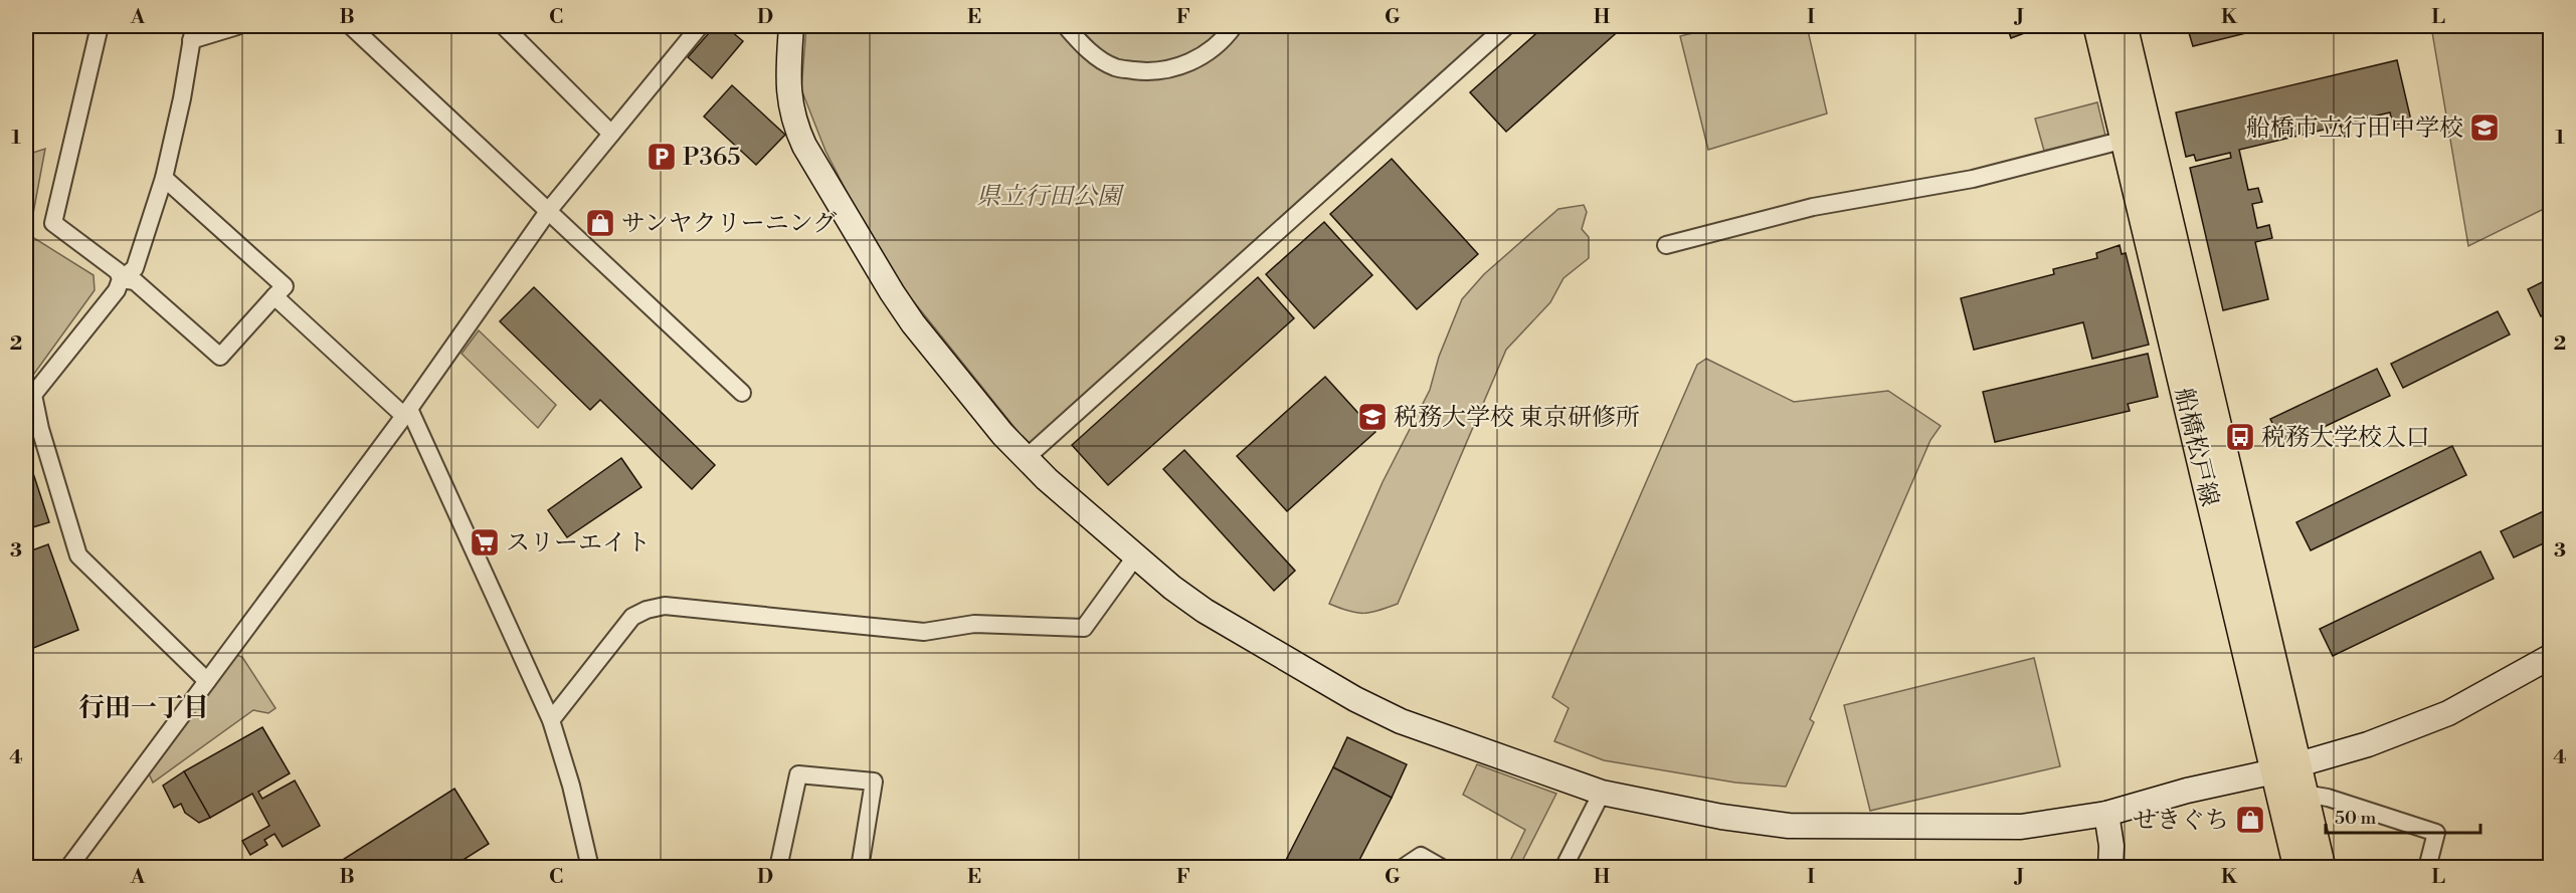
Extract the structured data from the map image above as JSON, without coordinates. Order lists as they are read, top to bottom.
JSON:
{
  "streets": {
    "main road": ["船橋松戸線"]
  },
  "districts": ["行田一丁目"],
  "parks": ["県立行田公園"],
  "places": {
    "school or university": ["船橋市立行田中学校", "税務大学校 東京研修所"],
    "parking": ["P365"],
    "shop": ["サンヤクリーニング", "せきぐち"],
    "bus stop": ["税務大学校入口"],
    "supermarket": ["スリーエイト"]
  },
  "scale_bar": "50 m",
  "grid": {
    "columns": [
      "A",
      "B",
      "C",
      "D",
      "E",
      "F",
      "G",
      "H",
      "I",
      "J",
      "K",
      "L"
    ],
    "rows": [
      "1",
      "2",
      "3",
      "4"
    ]
  }
}
